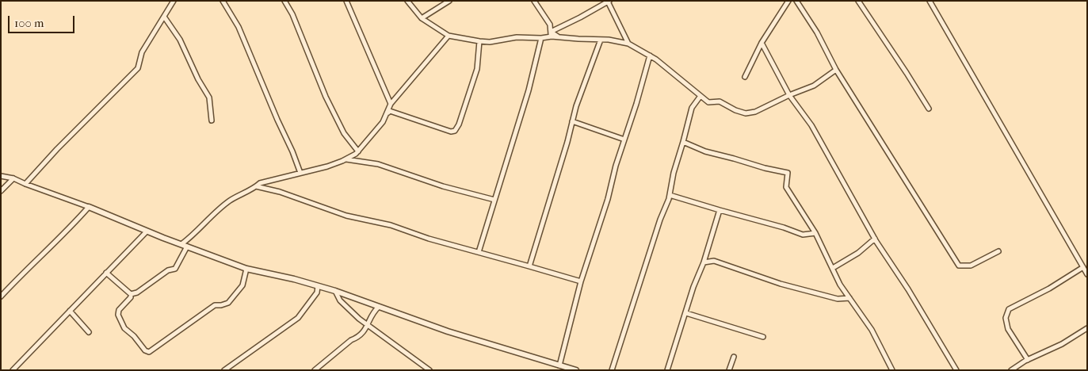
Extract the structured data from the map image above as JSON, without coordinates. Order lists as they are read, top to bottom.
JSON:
{
  "scale_bar": "100 m"
}
